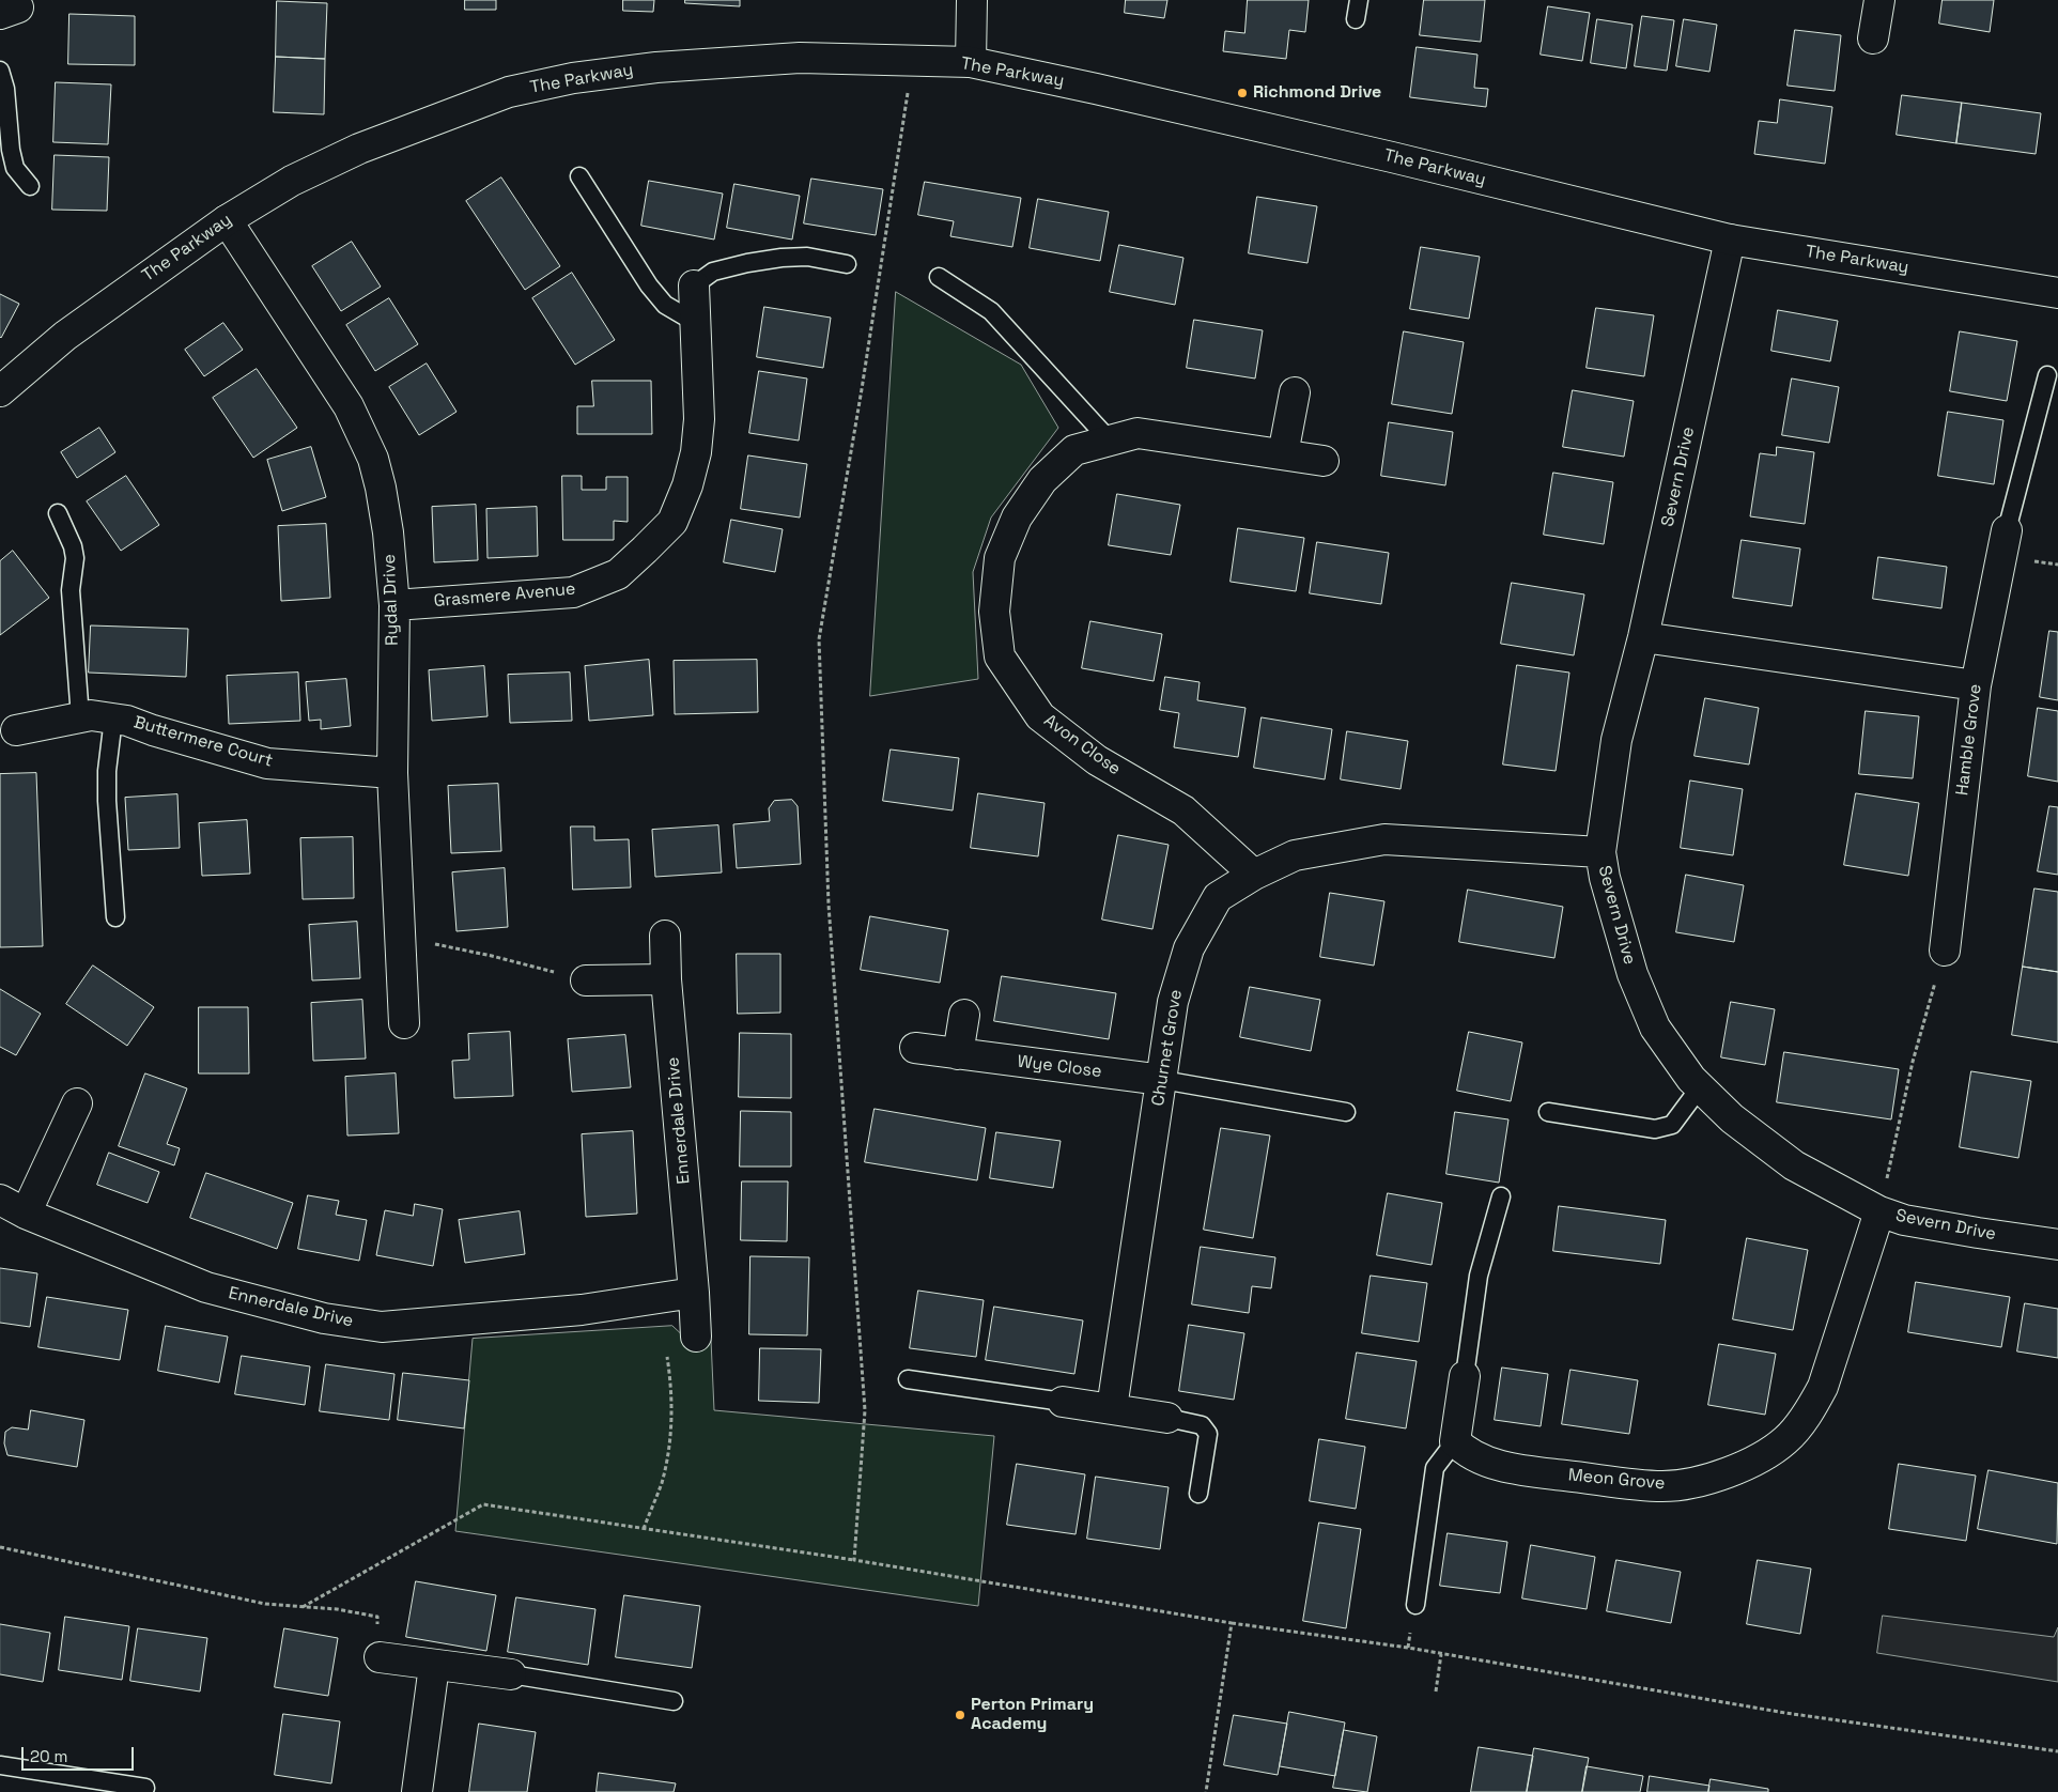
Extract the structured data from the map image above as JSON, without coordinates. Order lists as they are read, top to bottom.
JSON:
{
  "streets": {
    "street": [
      "The Parkway",
      "Severn Drive",
      "Grasmere Avenue",
      "Rydal Drive",
      "Hamble Grove",
      "Buttermere Court",
      "Avon Close",
      "Churnet Grove",
      "Wye Close",
      "Ennerdale Drive",
      "Meon Grove"
    ]
  },
  "crossings": [
    ["The Parkway", "Severn Drive"],
    ["The Parkway", "Rydal Drive"],
    ["Severn Drive", "Churnet Grove"],
    ["Severn Drive", "Meon Grove"],
    ["Grasmere Avenue", "Rydal Drive"],
    ["Rydal Drive", "Buttermere Court"],
    ["Avon Close", "Churnet Grove"],
    ["Churnet Grove", "Wye Close"]
  ],
  "places": ["Richmond Drive", "Perton Primary Academy"],
  "scale_bar": "20 m"
}
